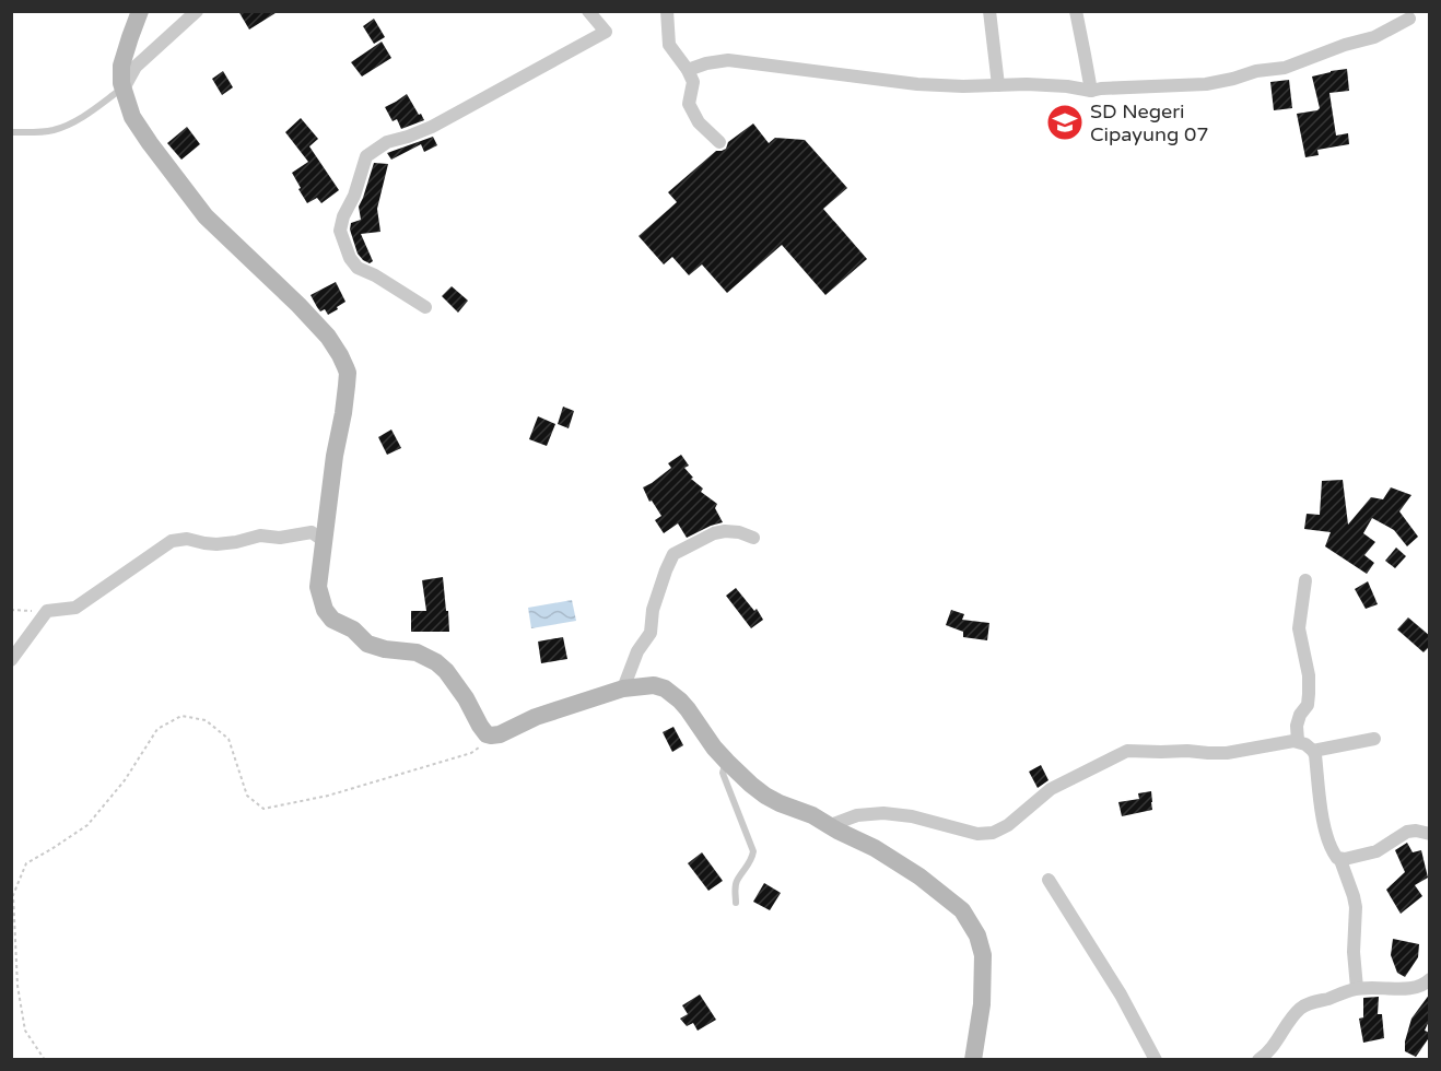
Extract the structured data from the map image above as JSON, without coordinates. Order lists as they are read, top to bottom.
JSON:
{
  "places": {
    "school or university": ["SD Negeri Cipayung 07"]
  }
}
